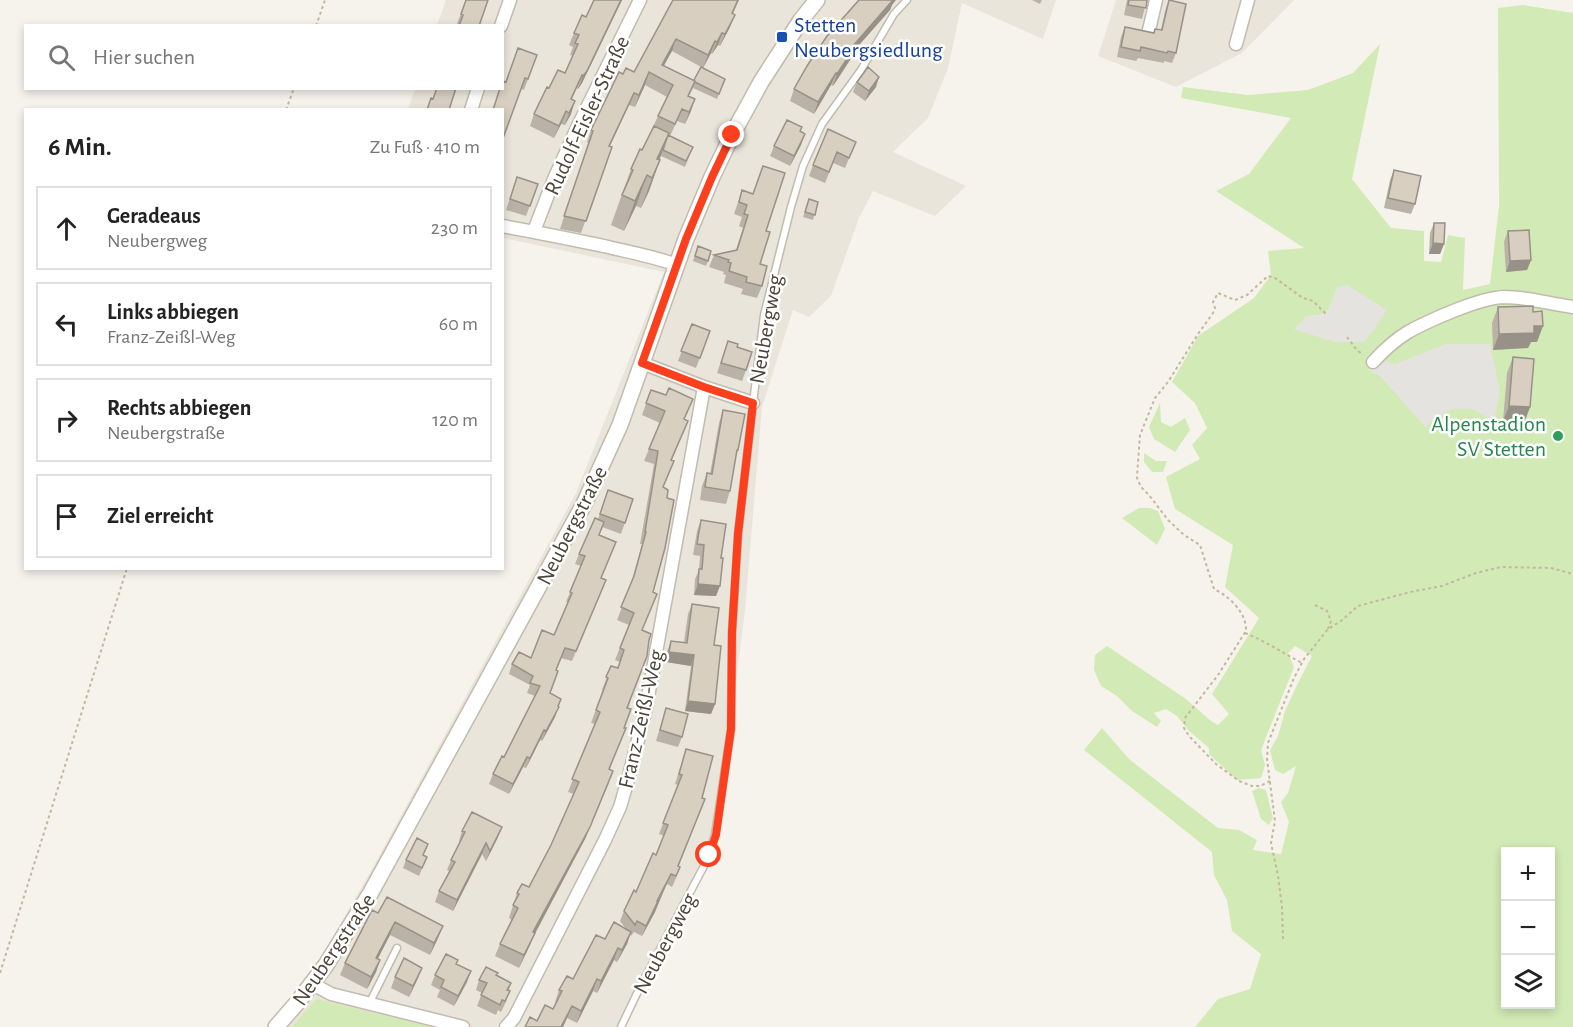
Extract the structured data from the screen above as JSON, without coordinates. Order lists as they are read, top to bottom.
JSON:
{
  "streets": {
    "street": ["Rudolf-Eisler-Straße", "Neubergstraße", "Franz-Zeißl-Weg"],
    "lane": ["Neubergweg"]
  },
  "places": {
    "transit": ["Stetten Neubergsiedlung"],
    "other": ["Alpenstadion SV Stetten"]
  },
  "page": {
    "search": "Hier suchen",
    "heading": ["6 Min.", "Zu Fuß · 410 m"],
    "list": [
      ["Geradeaus", "Neubergweg", "230 m"],
      ["Links abbiegen", "Franz-Zeißl-Weg", "60 m"],
      ["Rechts abbiegen", "Neubergstraße", "120 m"],
      "Ziel erreicht"
    ],
    "map_buttons": ["+", "−"]
  }
}
